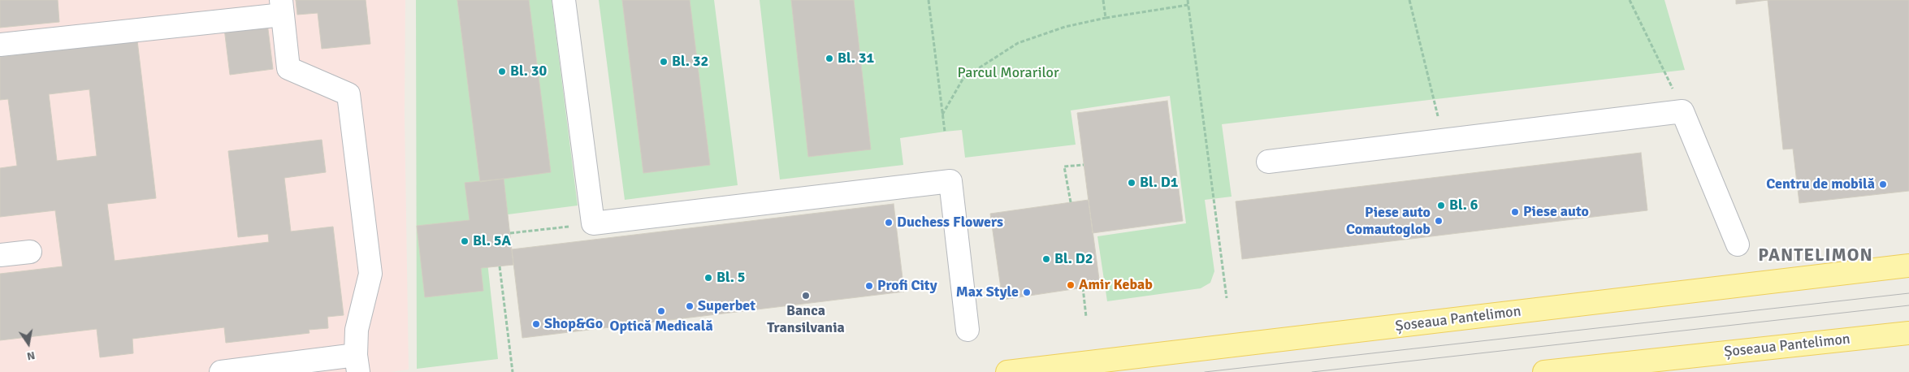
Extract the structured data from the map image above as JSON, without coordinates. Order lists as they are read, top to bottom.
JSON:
{
  "streets": {
    "main road": ["Șoseaua Pantelimon"]
  },
  "districts": ["PANTELIMON"],
  "parks": ["Parcul Morarilor"],
  "places": [
    "Bl. 31",
    "Bl. 32",
    "Bl. 30",
    "Bl. D1",
    "Centru de mobilă",
    "Bl. 6",
    "Piese auto",
    "Piese auto Comautoglob",
    "Duchess Flowers",
    "Bl. 5A",
    "Bl. D2",
    "Bl. 5",
    "Amir Kebab",
    "Profi City",
    "Max Style",
    "Banca Transilvania",
    "Superbet",
    "Optică Medicală",
    "Shop&Go"
  ],
  "north": "bottom"
}
